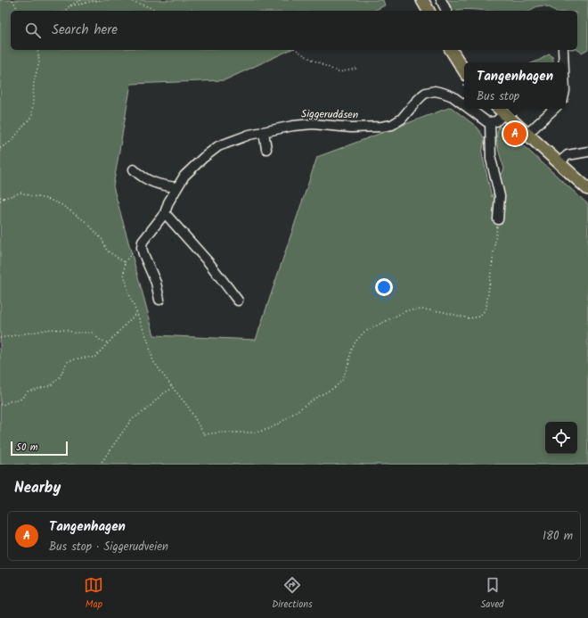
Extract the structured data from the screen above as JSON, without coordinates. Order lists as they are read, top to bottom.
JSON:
{
  "streets": {
    "street": ["Siggerudåsen"]
  },
  "scale_bar": "50 m",
  "page": {
    "search": "Search here",
    "popup": ["Tangenhagen", "Bus stop"],
    "pins": "A",
    "scale": "50 m",
    "heading": "Nearby",
    "list": [
      {
        "mark": "A",
        "name": "Tangenhagen",
        "note": "Bus stop · Siggerudveien",
        "value": "180 m"
      }
    ],
    "nav": ["Map", "Directions", "Saved"]
  }
}
